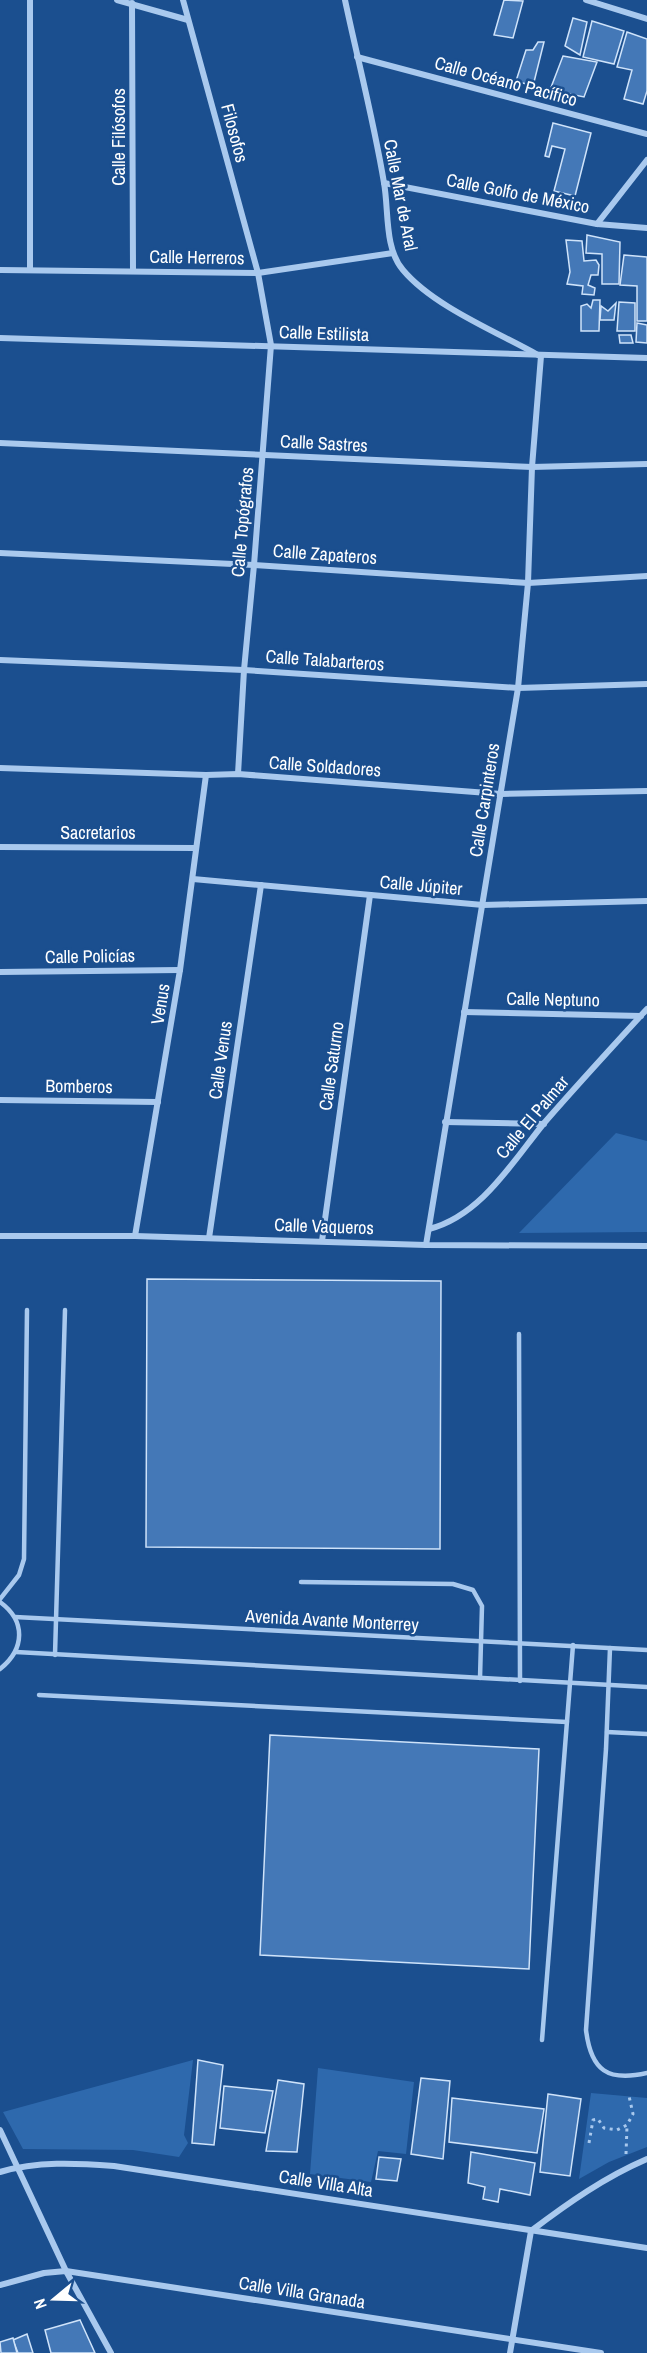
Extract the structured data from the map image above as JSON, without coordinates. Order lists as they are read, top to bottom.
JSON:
{
  "streets": {
    "street": [
      "Calle Océano Pacífico",
      "Filosofos",
      "Calle Filósofos",
      "Calle Golfo de México",
      "Calle Mar de Aral",
      "Calle Herreros",
      "Calle Estilista",
      "Calle Sastres",
      "Calle Topógrafos",
      "Calle Zapateros",
      "Calle Talabarteros",
      "Calle Soldadores",
      "Calle Carpinteros",
      "Sacretarios",
      "Calle Júpiter",
      "Calle Policías",
      "Calle Neptuno",
      "Venus",
      "Calle Venus",
      "Calle Saturno",
      "Bomberos",
      "Calle El Palmar",
      "Calle Vaqueros",
      "Calle Villa Alta",
      "Calle Villa Granada"
    ],
    "lane": ["Avenida Avante Monterrey"]
  },
  "crossings": [
    ["Calle Océano Pacífico", "Calle Mar de Aral"],
    ["Filosofos", "Calle Herreros"],
    ["Filosofos", "Calle Topógrafos"],
    ["Calle Filósofos", "Calle Herreros"],
    ["Calle Golfo de México", "Calle Mar de Aral"],
    ["Calle Mar de Aral", "Calle Herreros"],
    ["Calle Mar de Aral", "Calle Estilista"],
    ["Calle Mar de Aral", "Calle Carpinteros"],
    ["Calle Herreros", "Calle Topógrafos"],
    ["Calle Estilista", "Calle Topógrafos"],
    ["Calle Estilista", "Calle Carpinteros"],
    ["Calle Sastres", "Calle Topógrafos"],
    ["Calle Sastres", "Calle Carpinteros"],
    ["Calle Topógrafos", "Calle Zapateros"],
    ["Calle Topógrafos", "Calle Talabarteros"],
    ["Calle Topógrafos", "Calle Soldadores"],
    ["Calle Zapateros", "Calle Carpinteros"],
    ["Calle Talabarteros", "Calle Carpinteros"],
    ["Calle Soldadores", "Calle Carpinteros"],
    ["Calle Soldadores", "Venus"],
    ["Calle Carpinteros", "Calle Júpiter"],
    ["Calle Carpinteros", "Calle Neptuno"],
    ["Calle Carpinteros", "Calle El Palmar"],
    ["Calle Carpinteros", "Calle Vaqueros"],
    ["Sacretarios", "Venus"],
    ["Calle Júpiter", "Venus"],
    ["Calle Júpiter", "Calle Venus"],
    ["Calle Júpiter", "Calle Saturno"],
    ["Calle Policías", "Venus"],
    ["Calle Neptuno", "Calle El Palmar"],
    ["Venus", "Bomberos"],
    ["Venus", "Calle Vaqueros"],
    ["Calle Venus", "Calle Vaqueros"],
    ["Calle Saturno", "Calle Vaqueros"]
  ],
  "north": "left"
}
